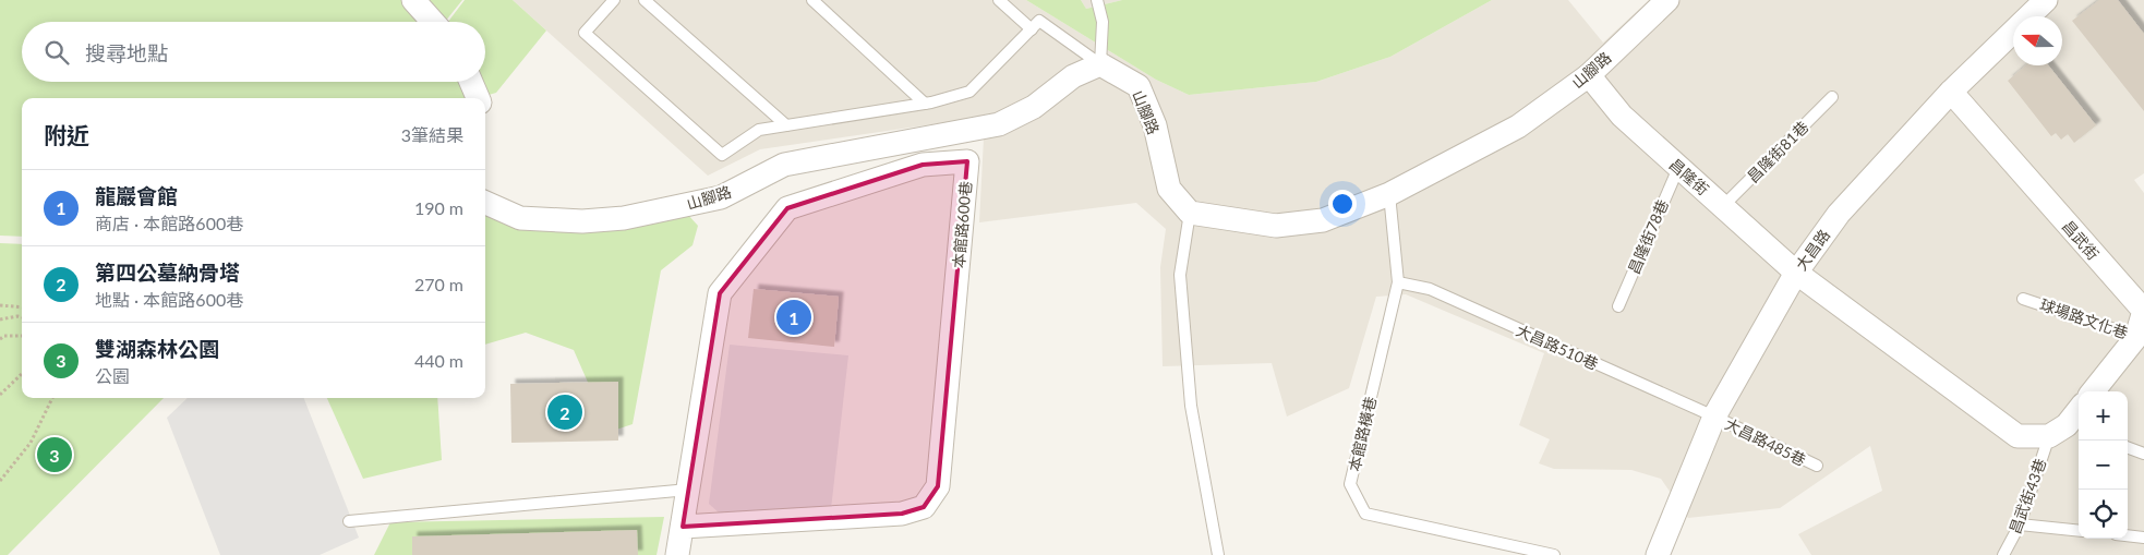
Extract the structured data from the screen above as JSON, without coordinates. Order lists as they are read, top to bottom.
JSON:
{
  "streets": {
    "street": [
      "山腳路",
      "昌隆街",
      "本館路600巷",
      "昌武街",
      "大昌路"
    ],
    "lane": [
      "昌隆街81巷",
      "昌隆街78巷",
      "球場路文化巷",
      "大昌路510巷",
      "本館路橫巷",
      "大昌路485巷",
      "昌武街43巷"
    ]
  },
  "crossings": [
    ["山腳路", "昌隆街"],
    ["山腳路", "本館路橫巷"],
    ["昌隆街81巷", "昌隆街"],
    ["昌隆街", "昌隆街78巷"],
    ["昌隆街", "大昌路"],
    ["昌武街", "大昌路"],
    ["昌武街", "球場路文化巷"],
    ["大昌路", "大昌路510巷"],
    ["大昌路", "大昌路485巷"],
    ["大昌路510巷", "本館路橫巷"],
    ["大昌路510巷", "大昌路485巷"]
  ],
  "north": "left",
  "page": {
    "search": "搜尋地點",
    "heading": ["附近", "3筆結果"],
    "list": [
      {
        "mark": "1",
        "name": "龍巖會館",
        "note": "商店 · 本館路600巷",
        "value": "190 m"
      },
      {
        "mark": "2",
        "name": "第四公墓納骨塔",
        "note": "地點 · 本館路600巷",
        "value": "270 m"
      },
      {
        "mark": "3",
        "name": "雙湖森林公園",
        "note": "公園",
        "value": "440 m"
      }
    ],
    "pins": ["1", "2", "3"],
    "map_buttons": ["+", "−"]
  }
}
